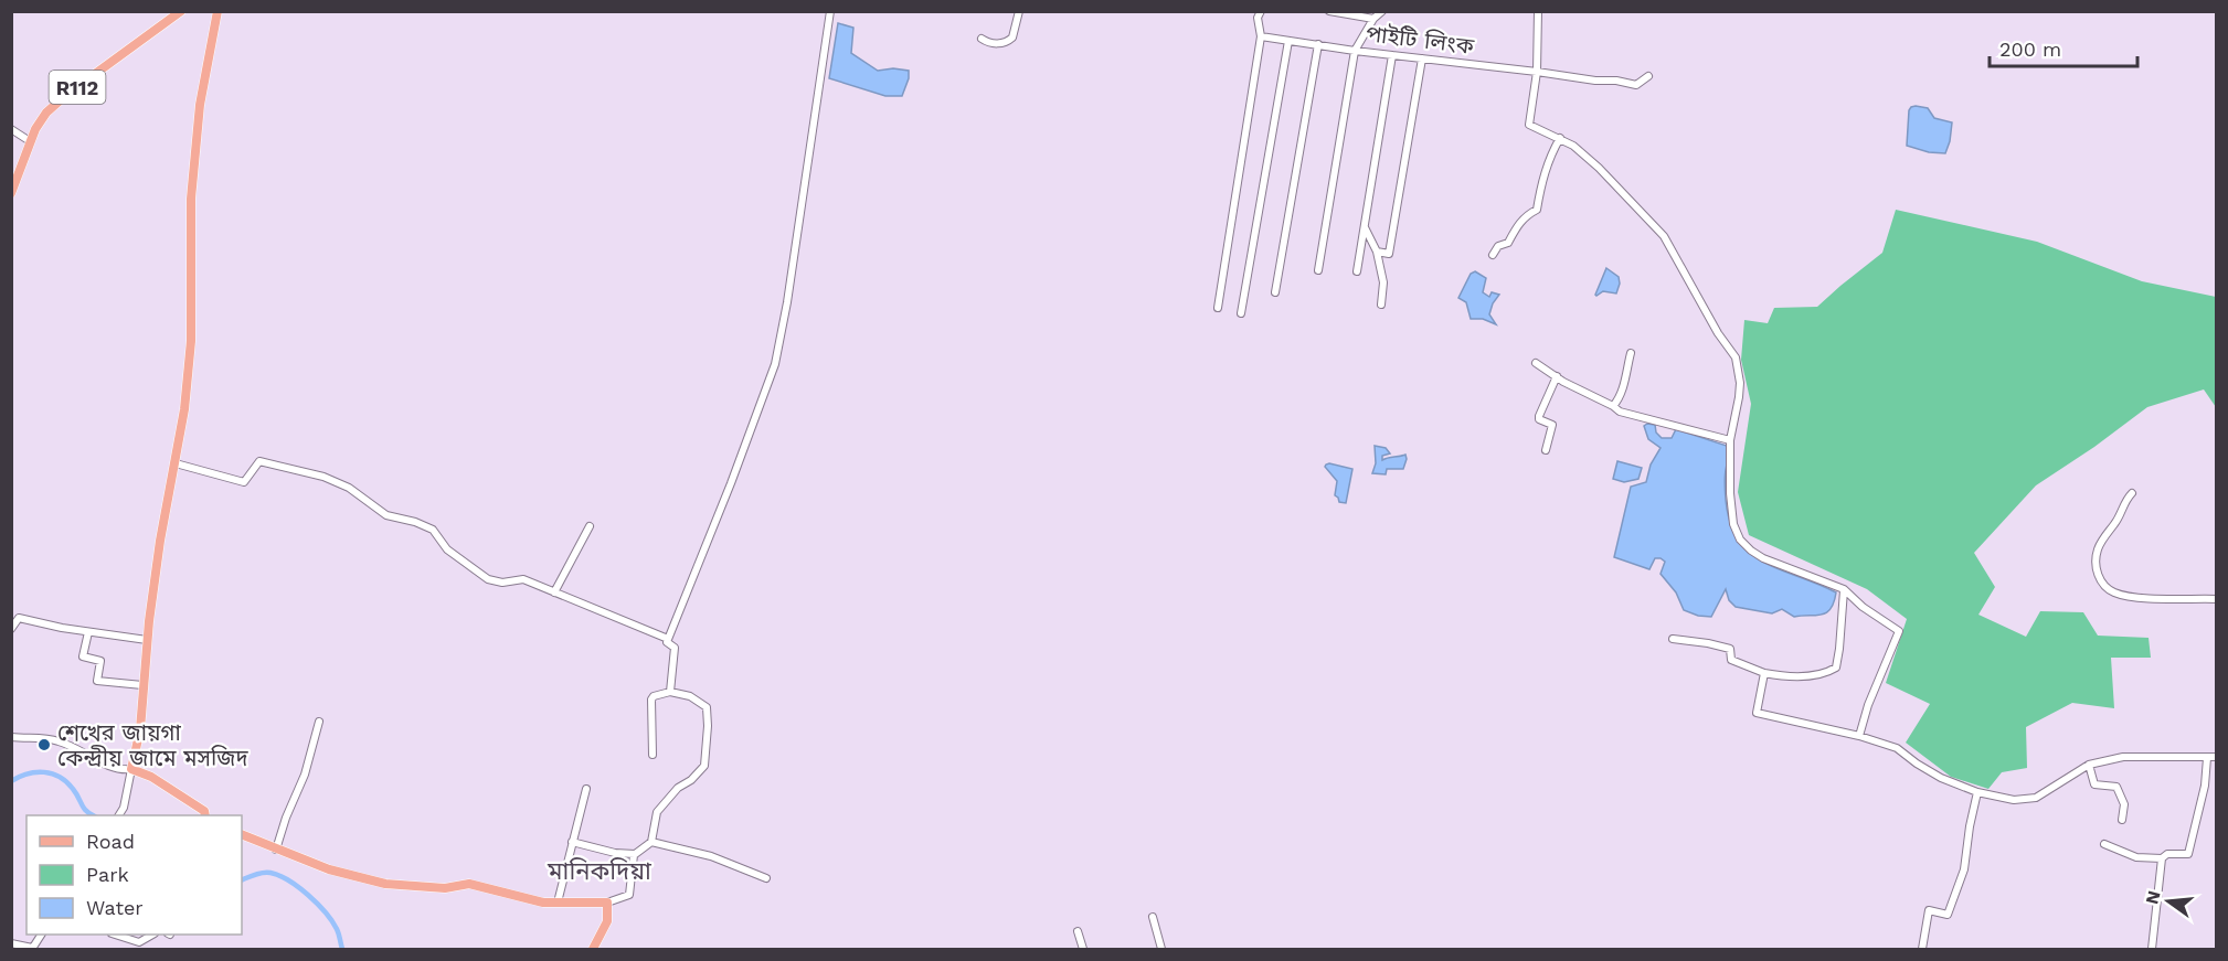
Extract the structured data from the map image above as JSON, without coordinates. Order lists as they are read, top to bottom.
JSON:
{
  "streets": {
    "main road": ["R112"],
    "street": ["পাইটি লিংক"]
  },
  "districts": ["মানিকদিয়া"],
  "places": ["শেখের জায়গা কেন্দ্রীয় জামে মসজিদ"],
  "legend": ["Road", "Park", "Water"],
  "scale_bar": "200 m",
  "north": "left"
}
